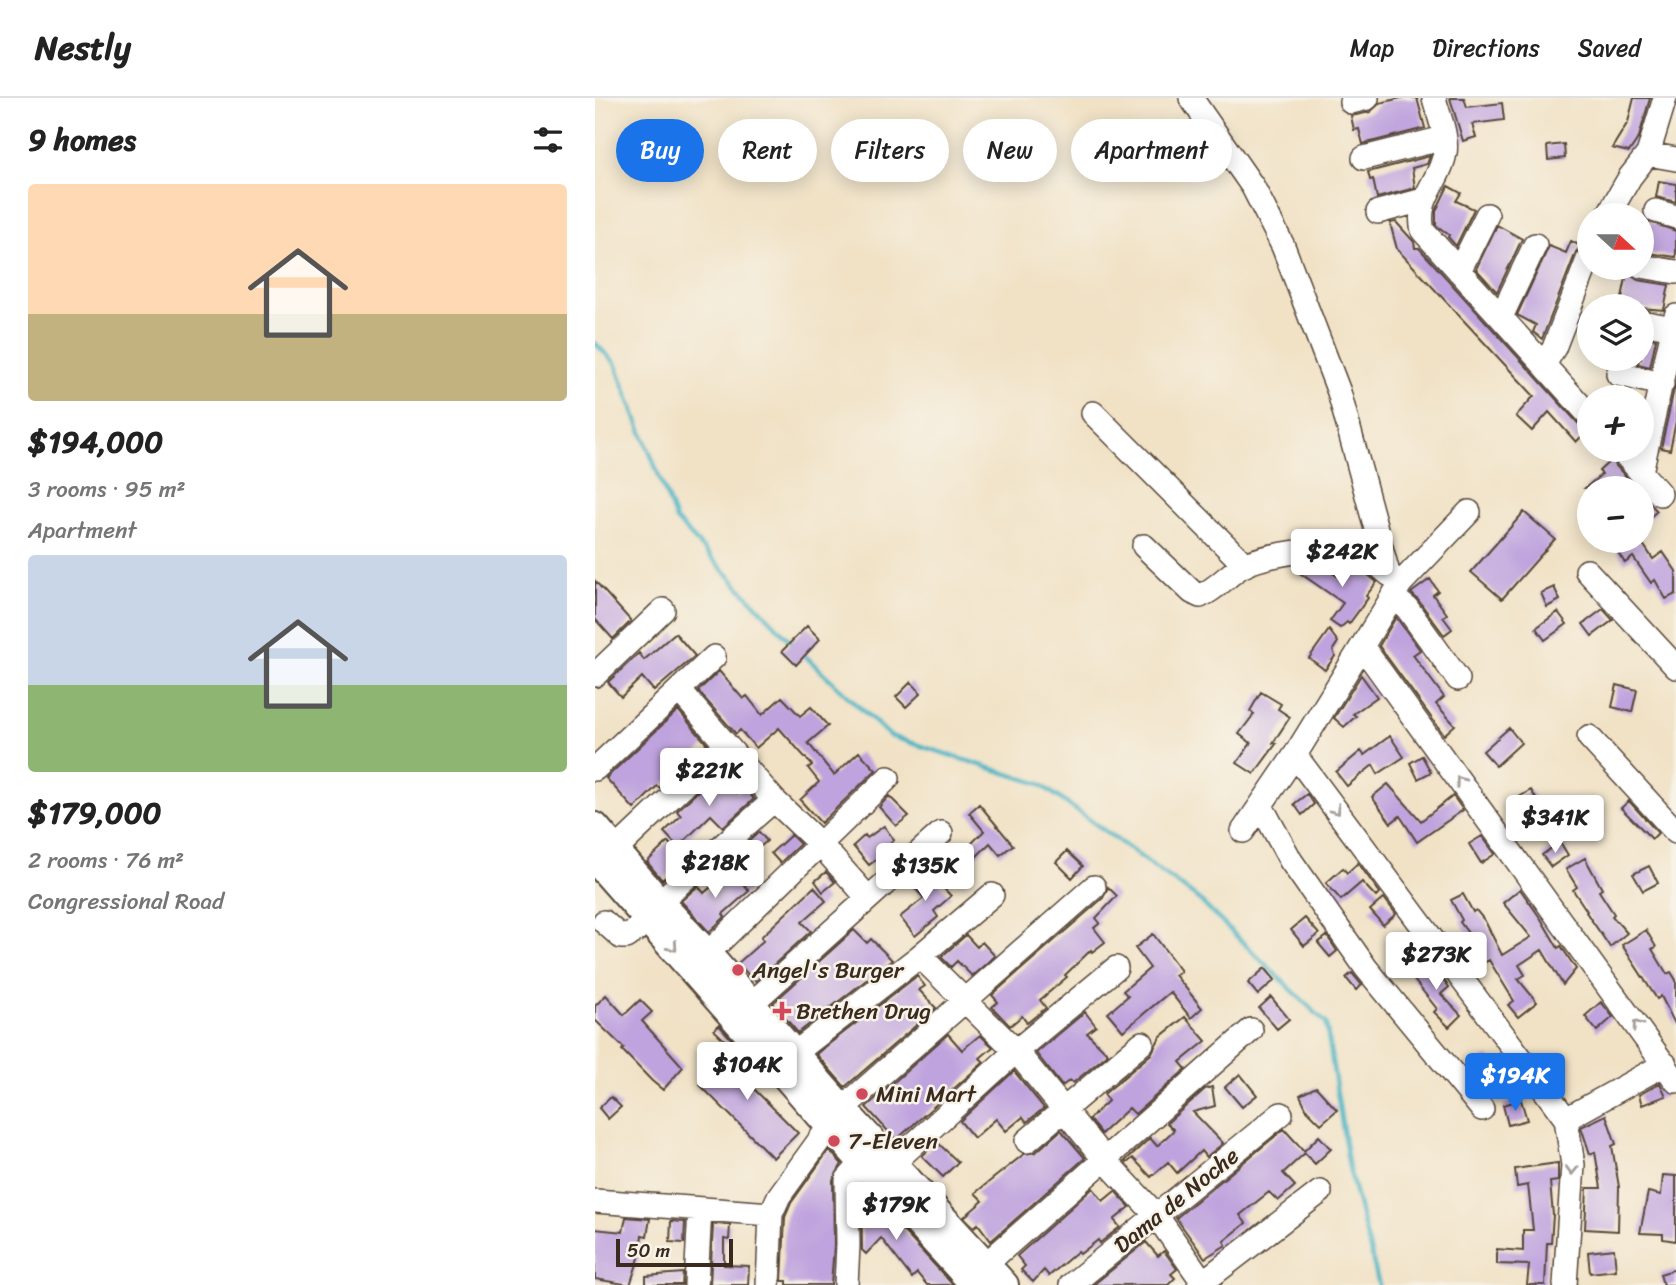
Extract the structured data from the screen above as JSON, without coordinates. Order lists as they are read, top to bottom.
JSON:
{
  "streets": {
    "street": ["Dama de Noche"]
  },
  "places": {
    "other": ["Angel's Burger", "Mini Mart", "7-Eleven"],
    "health": ["Brethen Drug"]
  },
  "scale_bar": "50 m",
  "north": "right",
  "page": {
    "header": "Nestly",
    "nav": ["Map", "Directions", "Saved"],
    "heading": "9 homes",
    "chip": [
      "Buy",
      "Rent",
      "Filters",
      "New",
      "Apartment"
    ],
    "list": [
      {
        "name": "$194,000",
        "note": "3 rooms · 95 m² · Apartment"
      },
      {
        "name": "$179,000",
        "note": "2 rooms · 76 m² · Congressional Road"
      }
    ],
    "map_buttons": ["+", "−"],
    "price": [
      "$242K",
      "$221K",
      "$341K",
      "$218K",
      "$135K",
      "$273K",
      "$104K",
      "$194K",
      "$179K"
    ],
    "scale": "50 m"
  }
}
